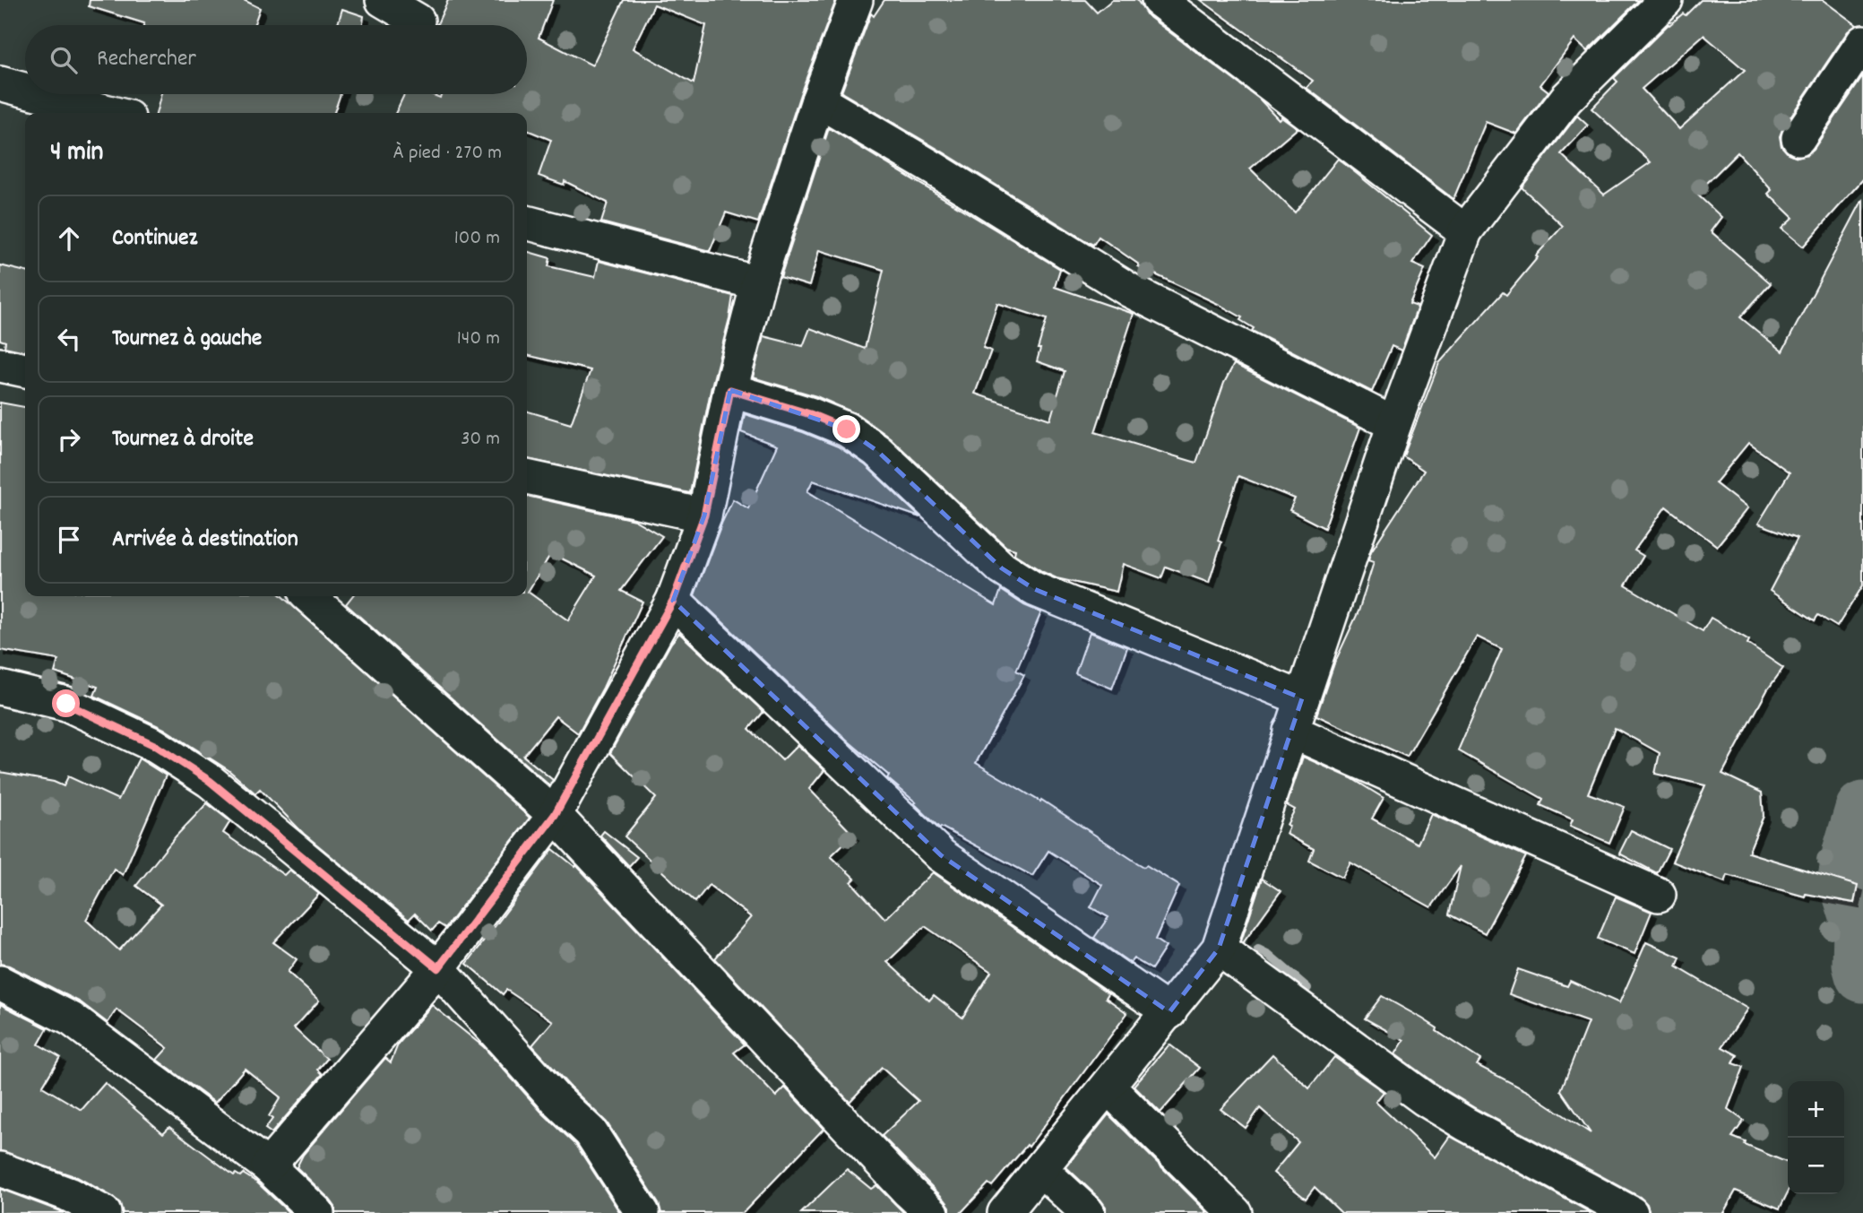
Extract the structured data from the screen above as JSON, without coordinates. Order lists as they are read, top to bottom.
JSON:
{
  "page": {
    "search": "Rechercher",
    "heading": ["4 min", "À pied · 270 m"],
    "list": [
      ["Continuez", "100 m"],
      ["Tournez à gauche", "140 m"],
      ["Tournez à droite", "30 m"],
      "Arrivée à destination"
    ],
    "map_buttons": ["+", "−"]
  }
}
